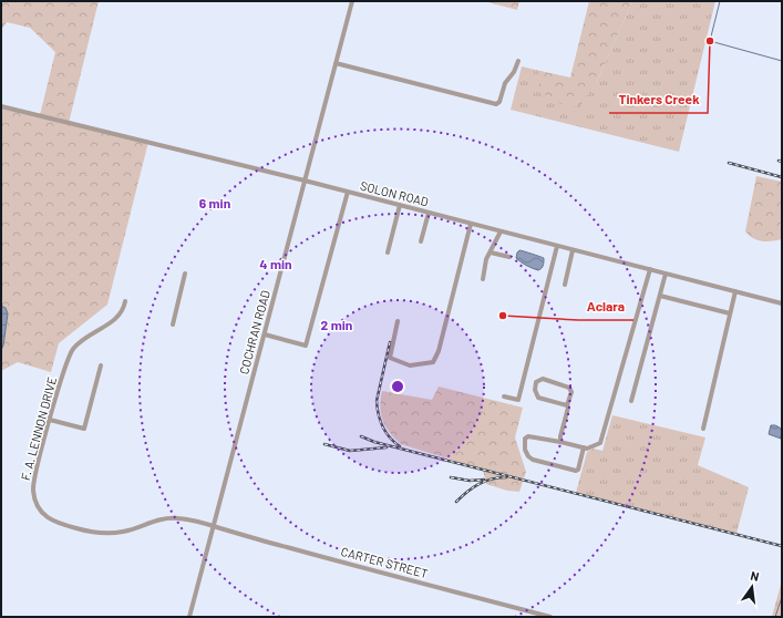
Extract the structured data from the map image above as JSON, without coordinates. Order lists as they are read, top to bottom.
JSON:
{
  "streets": {
    "street": [
      "SOLON ROAD",
      "COCHRAN ROAD",
      "F. A. LENNON DRIVE",
      "CARTER STREET"
    ]
  },
  "crossings": [
    ["SOLON ROAD", "COCHRAN ROAD"],
    ["COCHRAN ROAD", "F. A. LENNON DRIVE"],
    ["COCHRAN ROAD", "CARTER STREET"],
    ["F. A. LENNON DRIVE", "CARTER STREET"]
  ],
  "places": ["Tinkers Creek", "Aclara"],
  "north": "top",
  "rings": ["6 min", "4 min", "2 min"]
}
